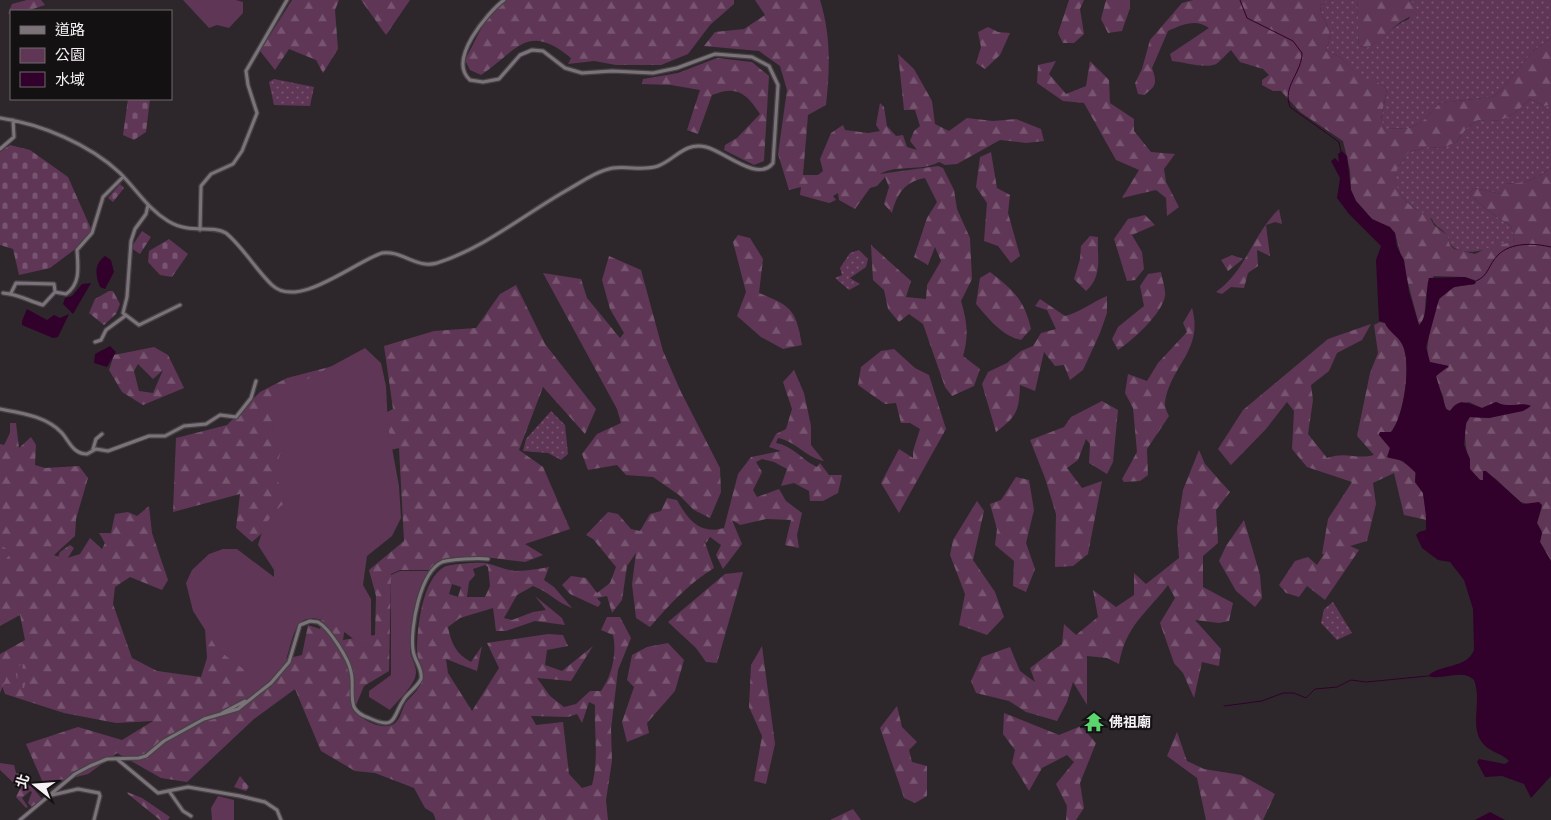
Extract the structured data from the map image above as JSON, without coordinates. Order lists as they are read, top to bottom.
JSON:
{
  "places": {
    "temple": ["佛祖廟"]
  },
  "legend": ["道路", "公園", "水域"],
  "north": "left"
}
